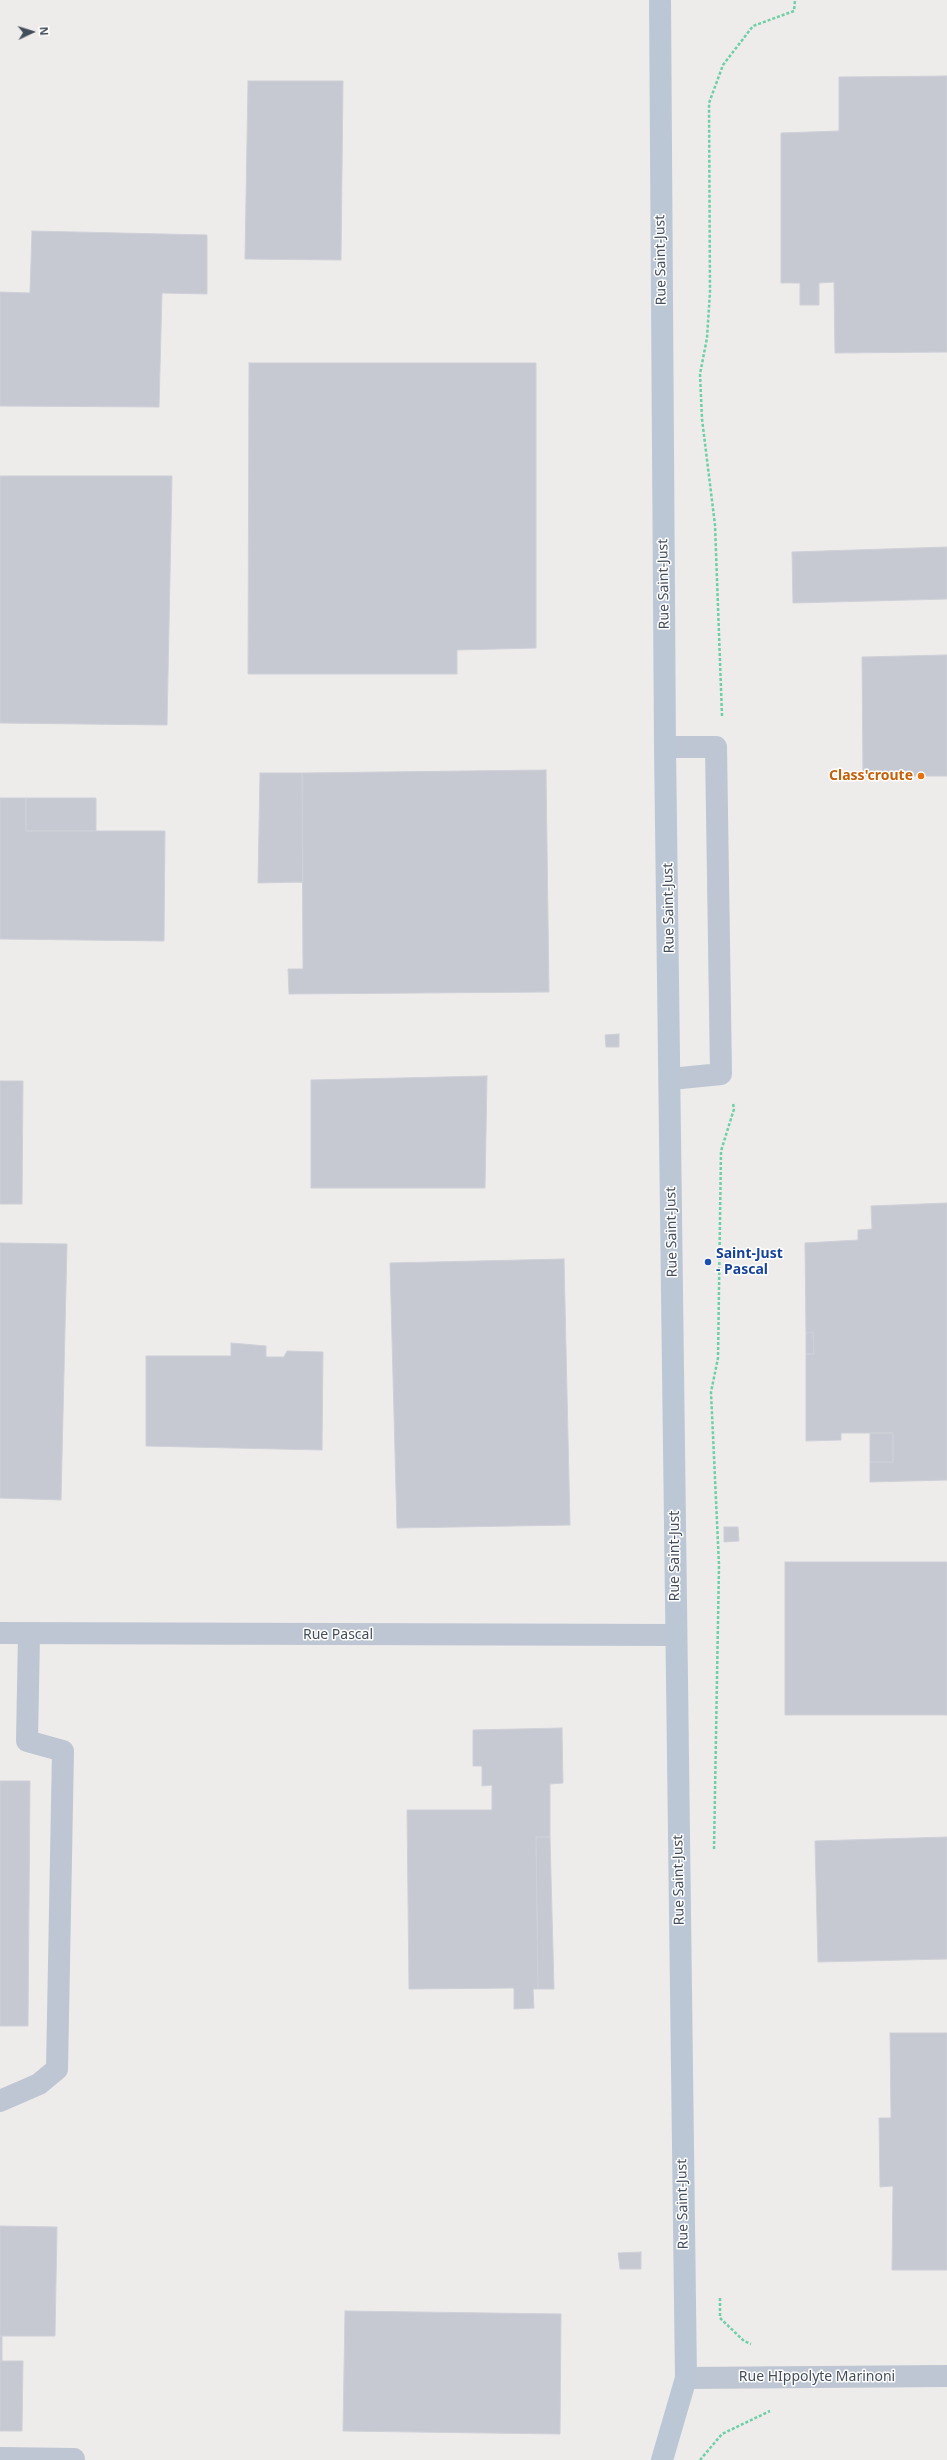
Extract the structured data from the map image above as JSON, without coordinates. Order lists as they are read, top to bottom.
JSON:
{
  "streets": {
    "street": ["Rue Saint-Just", "Rue Pascal", "Rue HIppolyte Marinoni"]
  },
  "crossings": [
    ["Rue Saint-Just", "Rue Pascal"],
    ["Rue Saint-Just", "Rue HIppolyte Marinoni"]
  ],
  "places": ["Class'croute", "Saint-Just - Pascal"],
  "north": "right"
}
